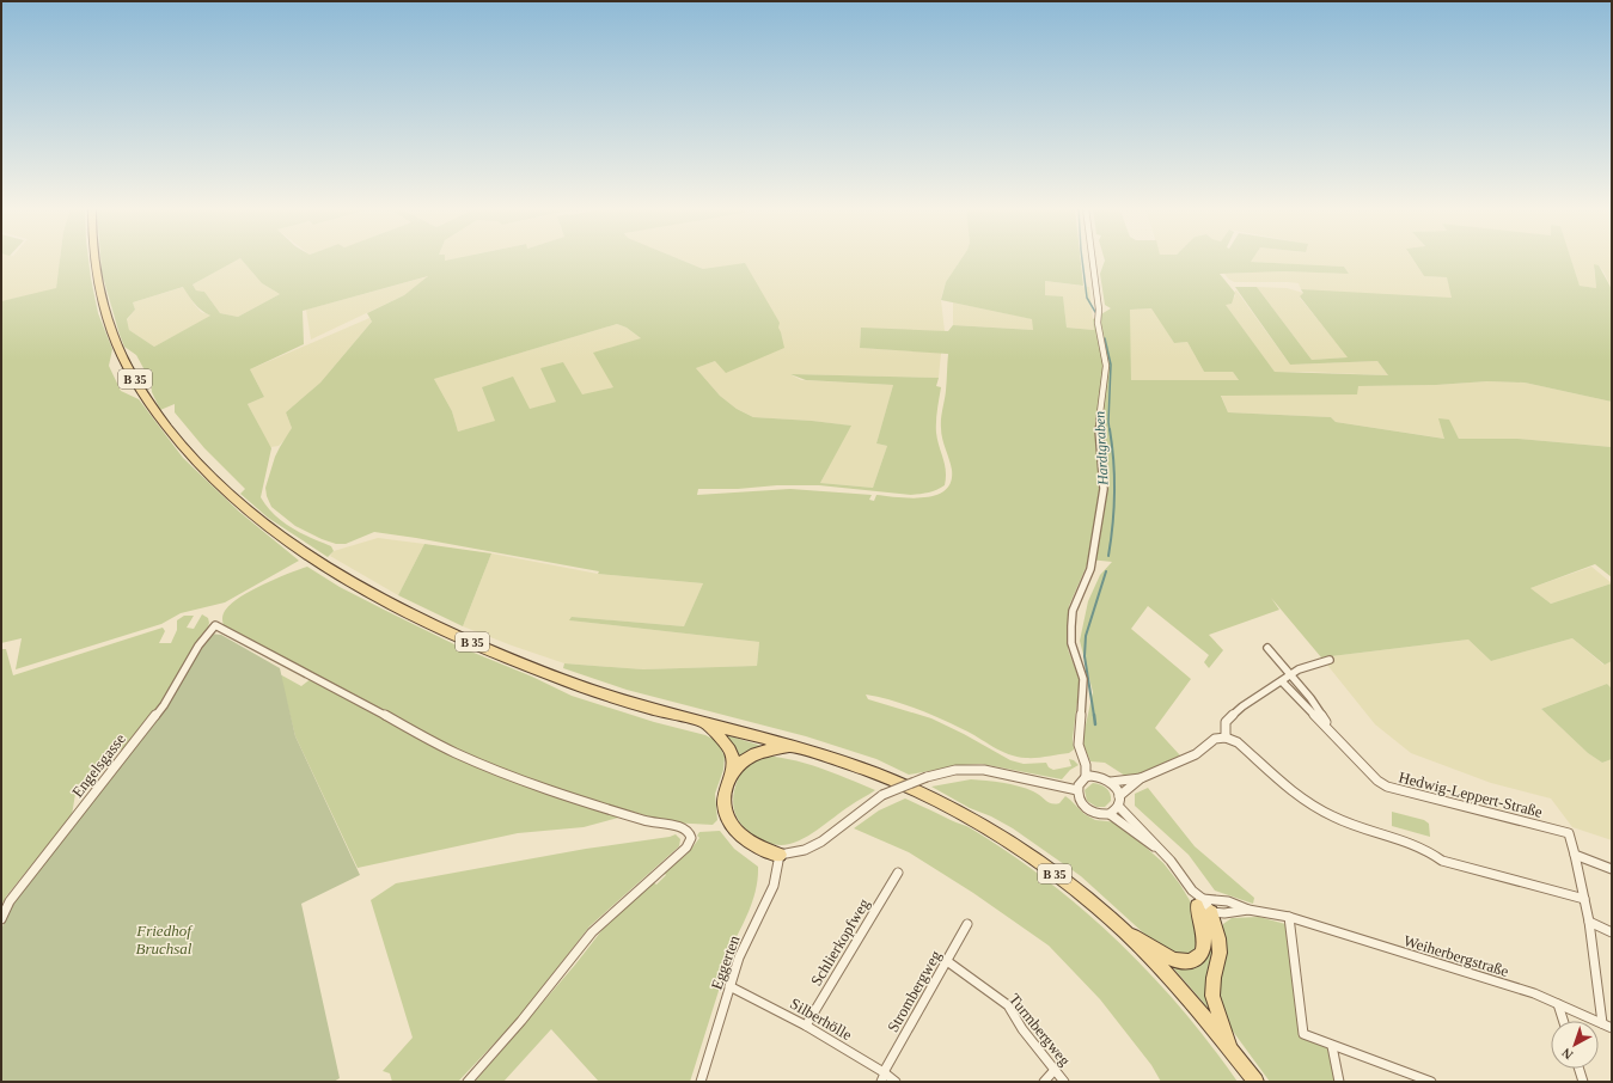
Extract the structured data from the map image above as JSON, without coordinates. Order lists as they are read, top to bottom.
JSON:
{
  "streets": {
    "main road": ["B 35"],
    "street": [
      "Engelsgasse",
      "Hedwig-Leppert-Straße",
      "Schlierkopfweg",
      "Weiherbergstraße",
      "Eggerten",
      "Strombergweg",
      "Silberhölle",
      "Turmbergweg"
    ]
  },
  "crossings": [
    ["B 35", "Weiherbergstraße"],
    ["Hedwig-Leppert-Straße", "Weiherbergstraße"],
    ["Schlierkopfweg", "Silberhölle"],
    ["Eggerten", "Silberhölle"],
    ["Strombergweg", "Silberhölle"],
    ["Strombergweg", "Turmbergweg"]
  ],
  "water": ["Hardtgraben"],
  "parks": ["Friedhof Bruchsal"],
  "north": "bottom left"
}
